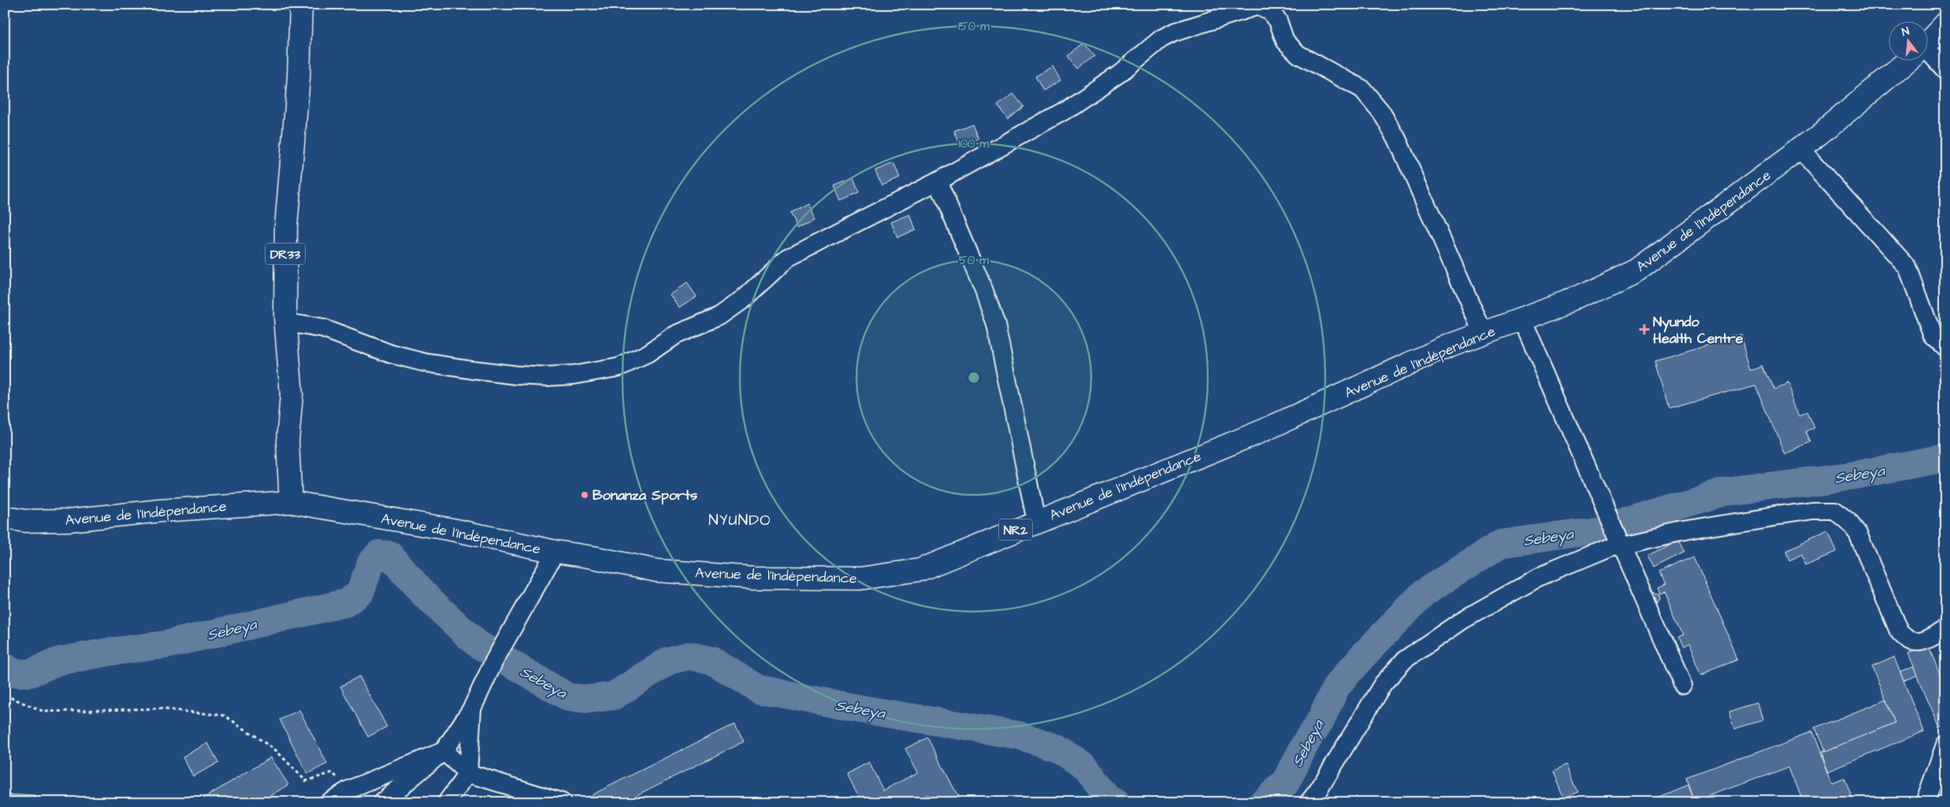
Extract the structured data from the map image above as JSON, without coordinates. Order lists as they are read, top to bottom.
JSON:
{
  "streets": {
    "main road": ["Avenue de l'Indépendance", "DR33", "NR2"]
  },
  "crossings": [
    ["Avenue de l'Indépendance", "DR33"]
  ],
  "districts": ["NYUNDO"],
  "water": ["Sebeya"],
  "places": {
    "health": ["Nyundo Health Centre"],
    "other": ["Bonanza Sports"]
  },
  "north": "top",
  "rings": ["150 m", "100 m", "50 m"]
}
